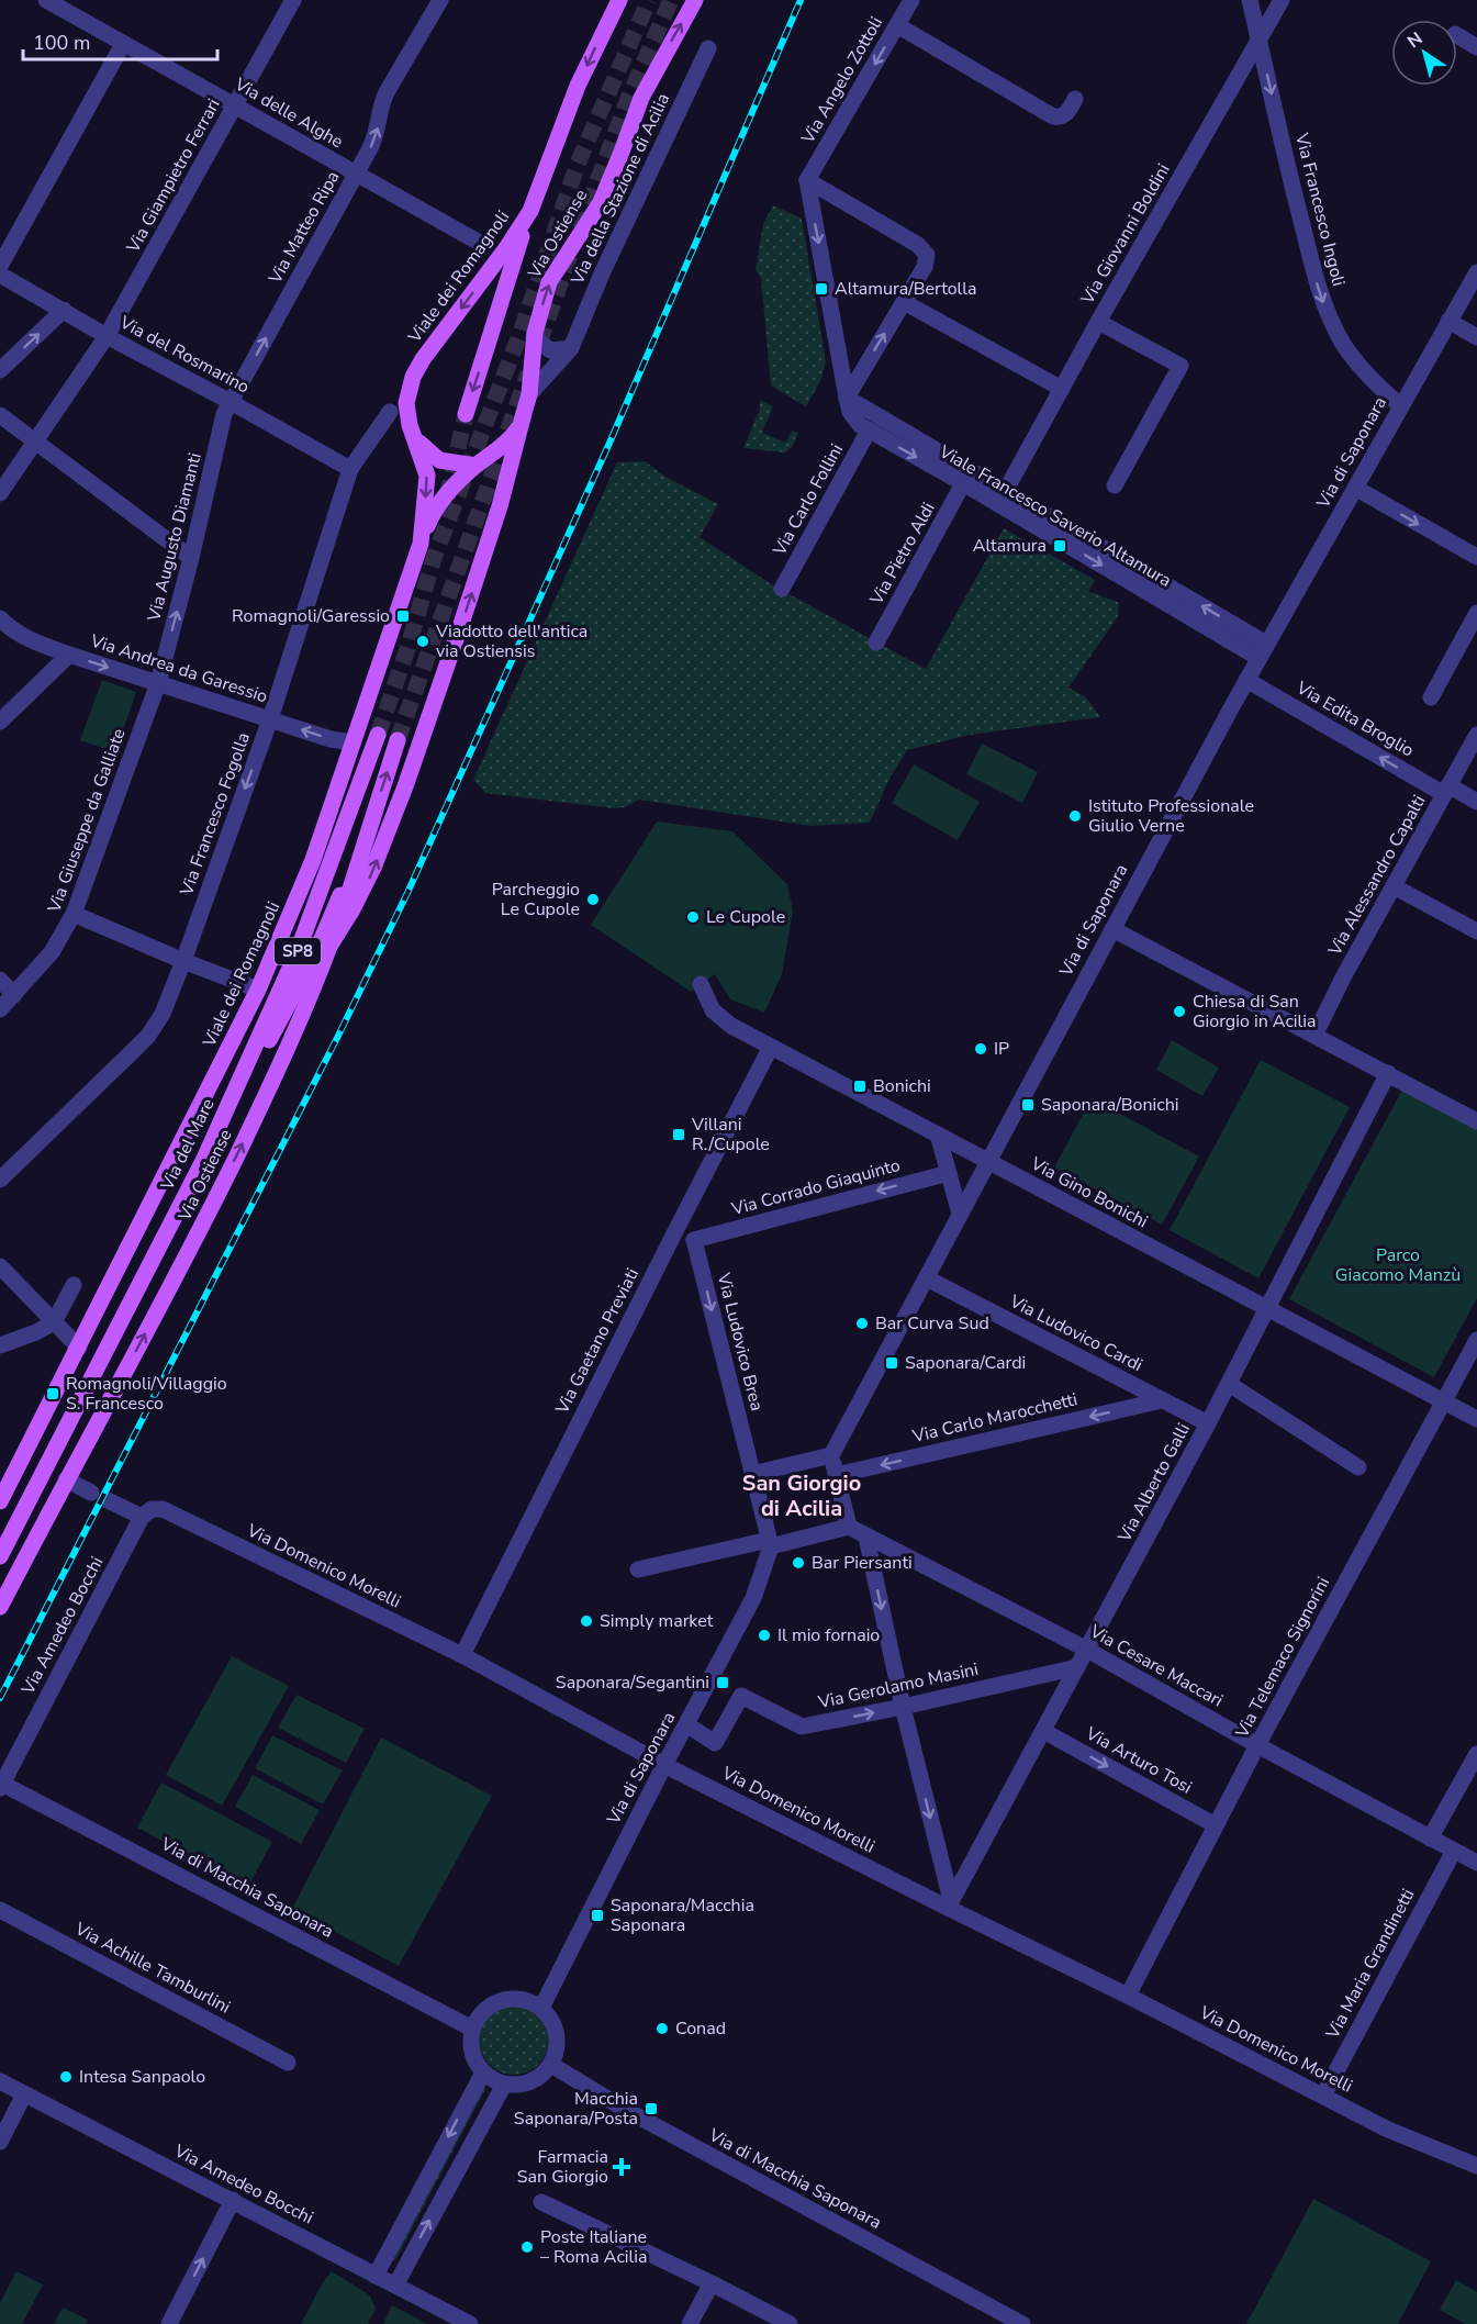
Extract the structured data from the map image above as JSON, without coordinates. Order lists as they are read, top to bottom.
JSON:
{
  "streets": {
    "main road": [
      "Via Ostiense",
      "Viale dei Romagnoli",
      "SP8",
      "Via del Mare"
    ],
    "street": [
      "Via Angelo Zottoli",
      "Via delle Alghe",
      "Via Giampietro Ferrari",
      "Via della Stazione di Acilia",
      "Via Francesco Ingoli",
      "Via Matteo Ripa",
      "Via Giovanni Boldini",
      "Via del Rosmarino",
      "Via di Saponara",
      "Via Carlo Follini",
      "Viale Francesco Saverio Altamura",
      "Via Augusto Diamanti",
      "Via Pietro Aldi",
      "Via Andrea da Garessio",
      "Via Edita Broglio",
      "Via Francesco Fogolla",
      "Via Giuseppe da Galliate",
      "Via Alessandro Capalti",
      "Via Corrado Giaquinto",
      "Via Gino Bonichi",
      "Via Ludovico Cardi",
      "Via Gaetano Previati",
      "Via Ludovico Brea",
      "Via Carlo Marocchetti",
      "Via Alberto Galli",
      "Via Domenico Morelli",
      "Via Amedeo Bocchi",
      "Via Telemaco Signorini",
      "Via Cesare Maccari",
      "Via Gerolamo Masini",
      "Via Arturo Tosi",
      "Via di Macchia Saponara",
      "Via Maria Grandinetti",
      "Via Achille Tamburlini"
    ]
  },
  "crossings": [
    ["Via Angelo Zottoli", "Viale Francesco Saverio Altamura"],
    ["Via delle Alghe", "Via Giampietro Ferrari"],
    ["Via delle Alghe", "Via Matteo Ripa"],
    ["Via Giampietro Ferrari", "Via del Rosmarino"],
    ["Via della Stazione di Acilia", "Via Ostiense"],
    ["Via Francesco Ingoli", "Via Giovanni Boldini"],
    ["Via Francesco Ingoli", "Via di Saponara"],
    ["Via Matteo Ripa", "Via del Rosmarino"],
    ["Via Matteo Ripa", "Via Augusto Diamanti"],
    ["Via Giovanni Boldini", "Viale Francesco Saverio Altamura"],
    ["Viale dei Romagnoli", "Via Andrea da Garessio"],
    ["Via del Rosmarino", "Via Augusto Diamanti"],
    ["Via del Rosmarino", "Via Francesco Fogolla"],
    ["Via di Saponara", "Viale Francesco Saverio Altamura"],
    ["Via di Saponara", "Via Edita Broglio"],
    ["Via di Saponara", "Via Gino Bonichi"],
    ["Via di Saponara", "Via Ludovico Cardi"],
    ["Via di Saponara", "Via Ludovico Brea"],
    ["Via di Saponara", "Via Domenico Morelli"],
    ["Via di Saponara", "Via Gerolamo Masini"],
    ["Via di Saponara", "Via di Macchia Saponara"],
    ["Via Carlo Follini", "Viale Francesco Saverio Altamura"],
    ["Viale Francesco Saverio Altamura", "Via Pietro Aldi"],
    ["Via Augusto Diamanti", "Via Andrea da Garessio"],
    ["Via Augusto Diamanti", "Via Giuseppe da Galliate"],
    ["Via Andrea da Garessio", "Via Francesco Fogolla"],
    ["Via Andrea da Garessio", "Via Giuseppe da Galliate"],
    ["Via Edita Broglio", "Via Alessandro Capalti"],
    ["Via Corrado Giaquinto", "Via Ludovico Brea"],
    ["Via Gino Bonichi", "Via Gaetano Previati"],
    ["Via Gino Bonichi", "Via Alberto Galli"],
    ["Via Gino Bonichi", "Via Telemaco Signorini"],
    ["Via Ludovico Cardi", "Via Carlo Marocchetti"],
    ["Via Ludovico Cardi", "Via Alberto Galli"],
    ["Via Gaetano Previati", "Via Domenico Morelli"],
    ["Via Alberto Galli", "Via Domenico Morelli"],
    ["Via Alberto Galli", "Via Cesare Maccari"],
    ["Via Alberto Galli", "Via Gerolamo Masini"],
    ["Via Alberto Galli", "Via Arturo Tosi"],
    ["Via Domenico Morelli", "Via Amedeo Bocchi"],
    ["Via Domenico Morelli", "Via Telemaco Signorini"],
    ["Via Domenico Morelli", "Via Maria Grandinetti"],
    ["Via Amedeo Bocchi", "Via di Macchia Saponara"],
    ["Via Telemaco Signorini", "Via Cesare Maccari"],
    ["Via Telemaco Signorini", "Via Arturo Tosi"],
    ["Via Cesare Maccari", "Via Maria Grandinetti"]
  ],
  "one_way": [
    "Via Angelo Zottoli",
    "Via Francesco Ingoli",
    "Via Matteo Ripa",
    "Via Augusto Diamanti",
    "Via Edita Broglio",
    "Via Corrado Giaquinto",
    "Via Ludovico Brea",
    "Via Carlo Marocchetti",
    "Via Gerolamo Masini",
    "Via Arturo Tosi"
  ],
  "districts": ["San Giorgio di Acilia"],
  "parks": ["Parco Giacomo Manzù"],
  "places": {
    "transit": [
      "Altamura/Bertolla",
      "Altamura",
      "Romagnoli/Garessio",
      "Bonichi",
      "Saponara/Bonichi",
      "Villani R./Cupole",
      "Saponara/Cardi",
      "Romagnoli/Villaggio S. Francesco",
      "Saponara/Segantini",
      "Saponara/Macchia Saponara",
      "Macchia Saponara/Posta"
    ],
    "other": [
      "Viadotto dell'antica via Ostiensis",
      "Istituto Professionale Giulio Verne",
      "Parcheggio Le Cupole",
      "Le Cupole",
      "Chiesa di San Giorgio in Acilia",
      "IP",
      "Bar Curva Sud",
      "Bar Piersanti",
      "Simply market",
      "Il mio fornaio",
      "Conad",
      "Intesa Sanpaolo",
      "Poste Italiane – Roma Acilia"
    ],
    "health": ["Farmacia San Giorgio"]
  },
  "scale_bar": "100 m",
  "north": "top left"
}
